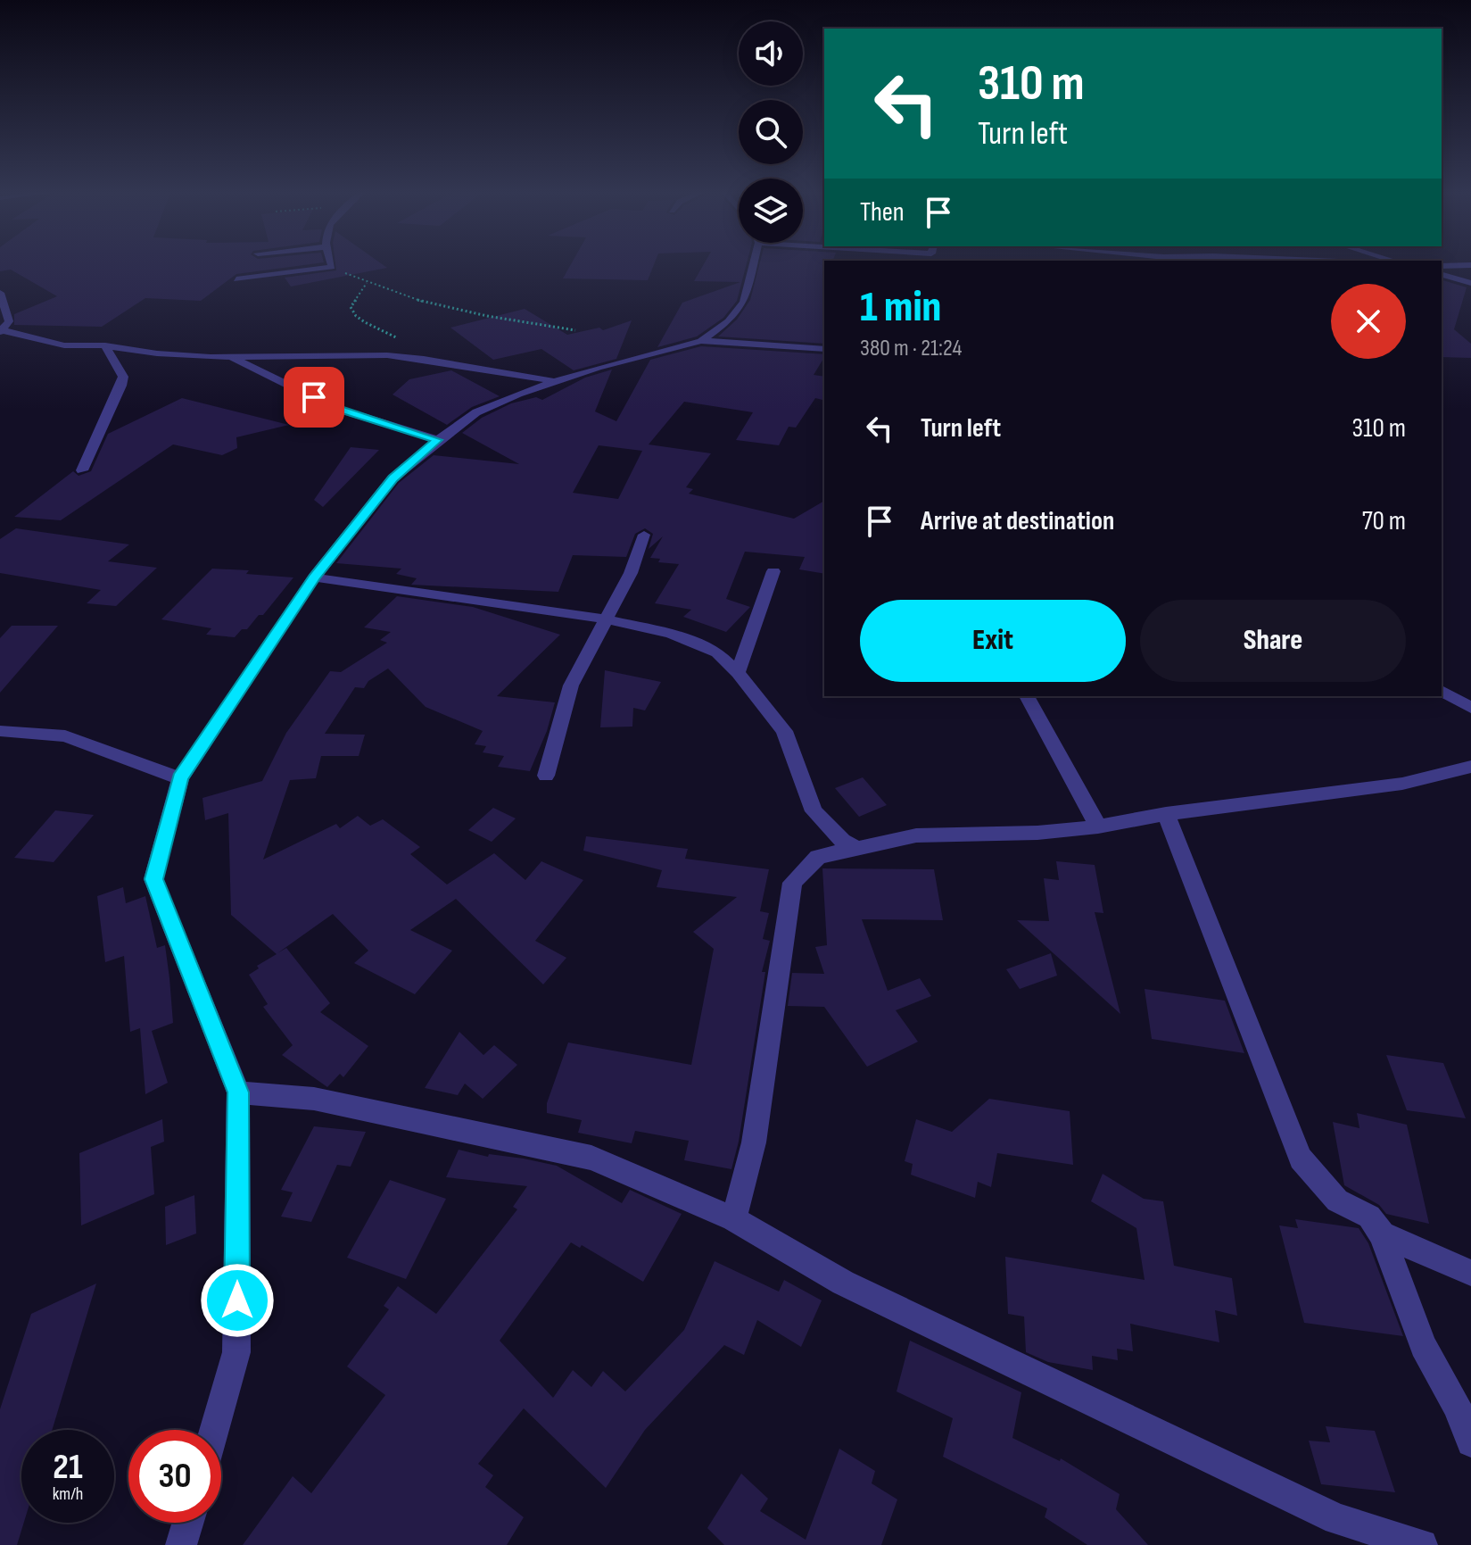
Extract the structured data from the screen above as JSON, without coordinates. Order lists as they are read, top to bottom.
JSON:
{
  "page": {
    "turn": ["310 m", "Turn left"],
    "then": "Then",
    "heading": ["1 min", "380 m · 21:24"],
    "list": [
      {
        "name": "Turn left",
        "value": "310 m"
      },
      {
        "name": "Arrive at destination",
        "value": "70 m"
      }
    ],
    "buttons": ["Exit", "Share"],
    "speed": "21 km/h",
    "limit": "30"
  }
}
